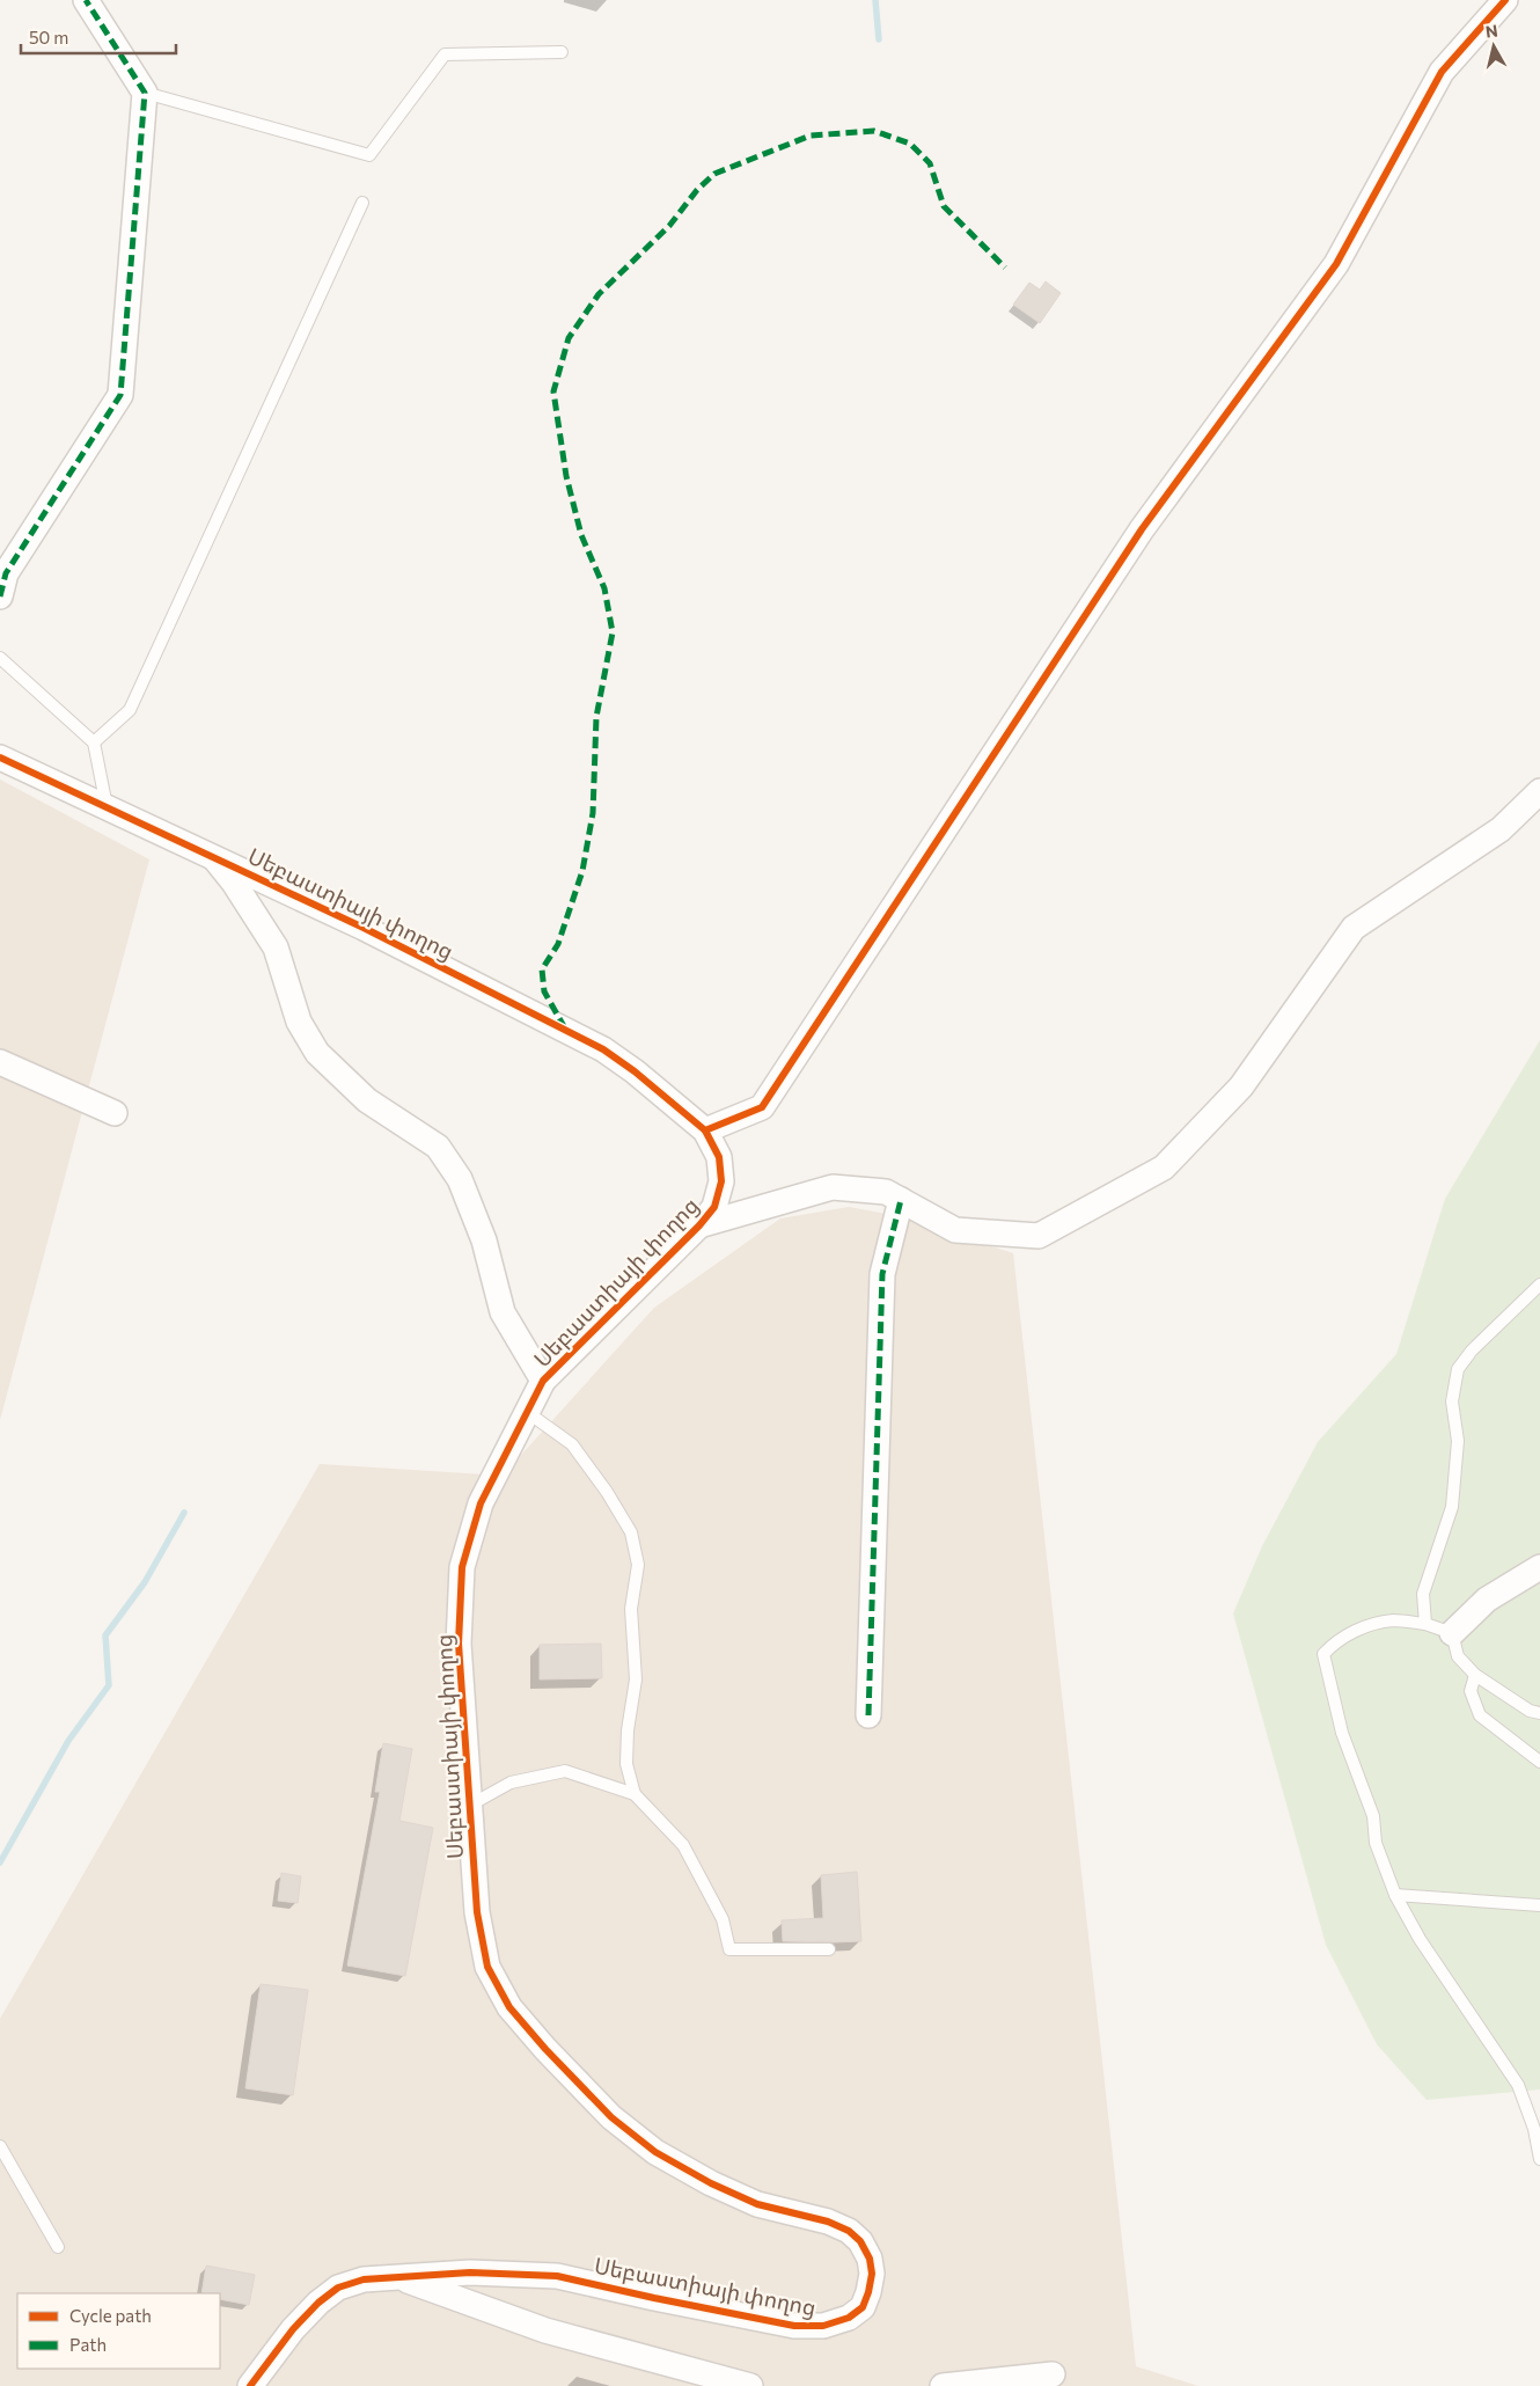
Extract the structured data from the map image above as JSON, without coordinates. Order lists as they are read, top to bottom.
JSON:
{
  "streets": {
    "street": ["Սեբաստիայի փողոց"]
  },
  "legend": ["Cycle path", "Path"],
  "scale_bar": "50 m",
  "north": "top"
}
